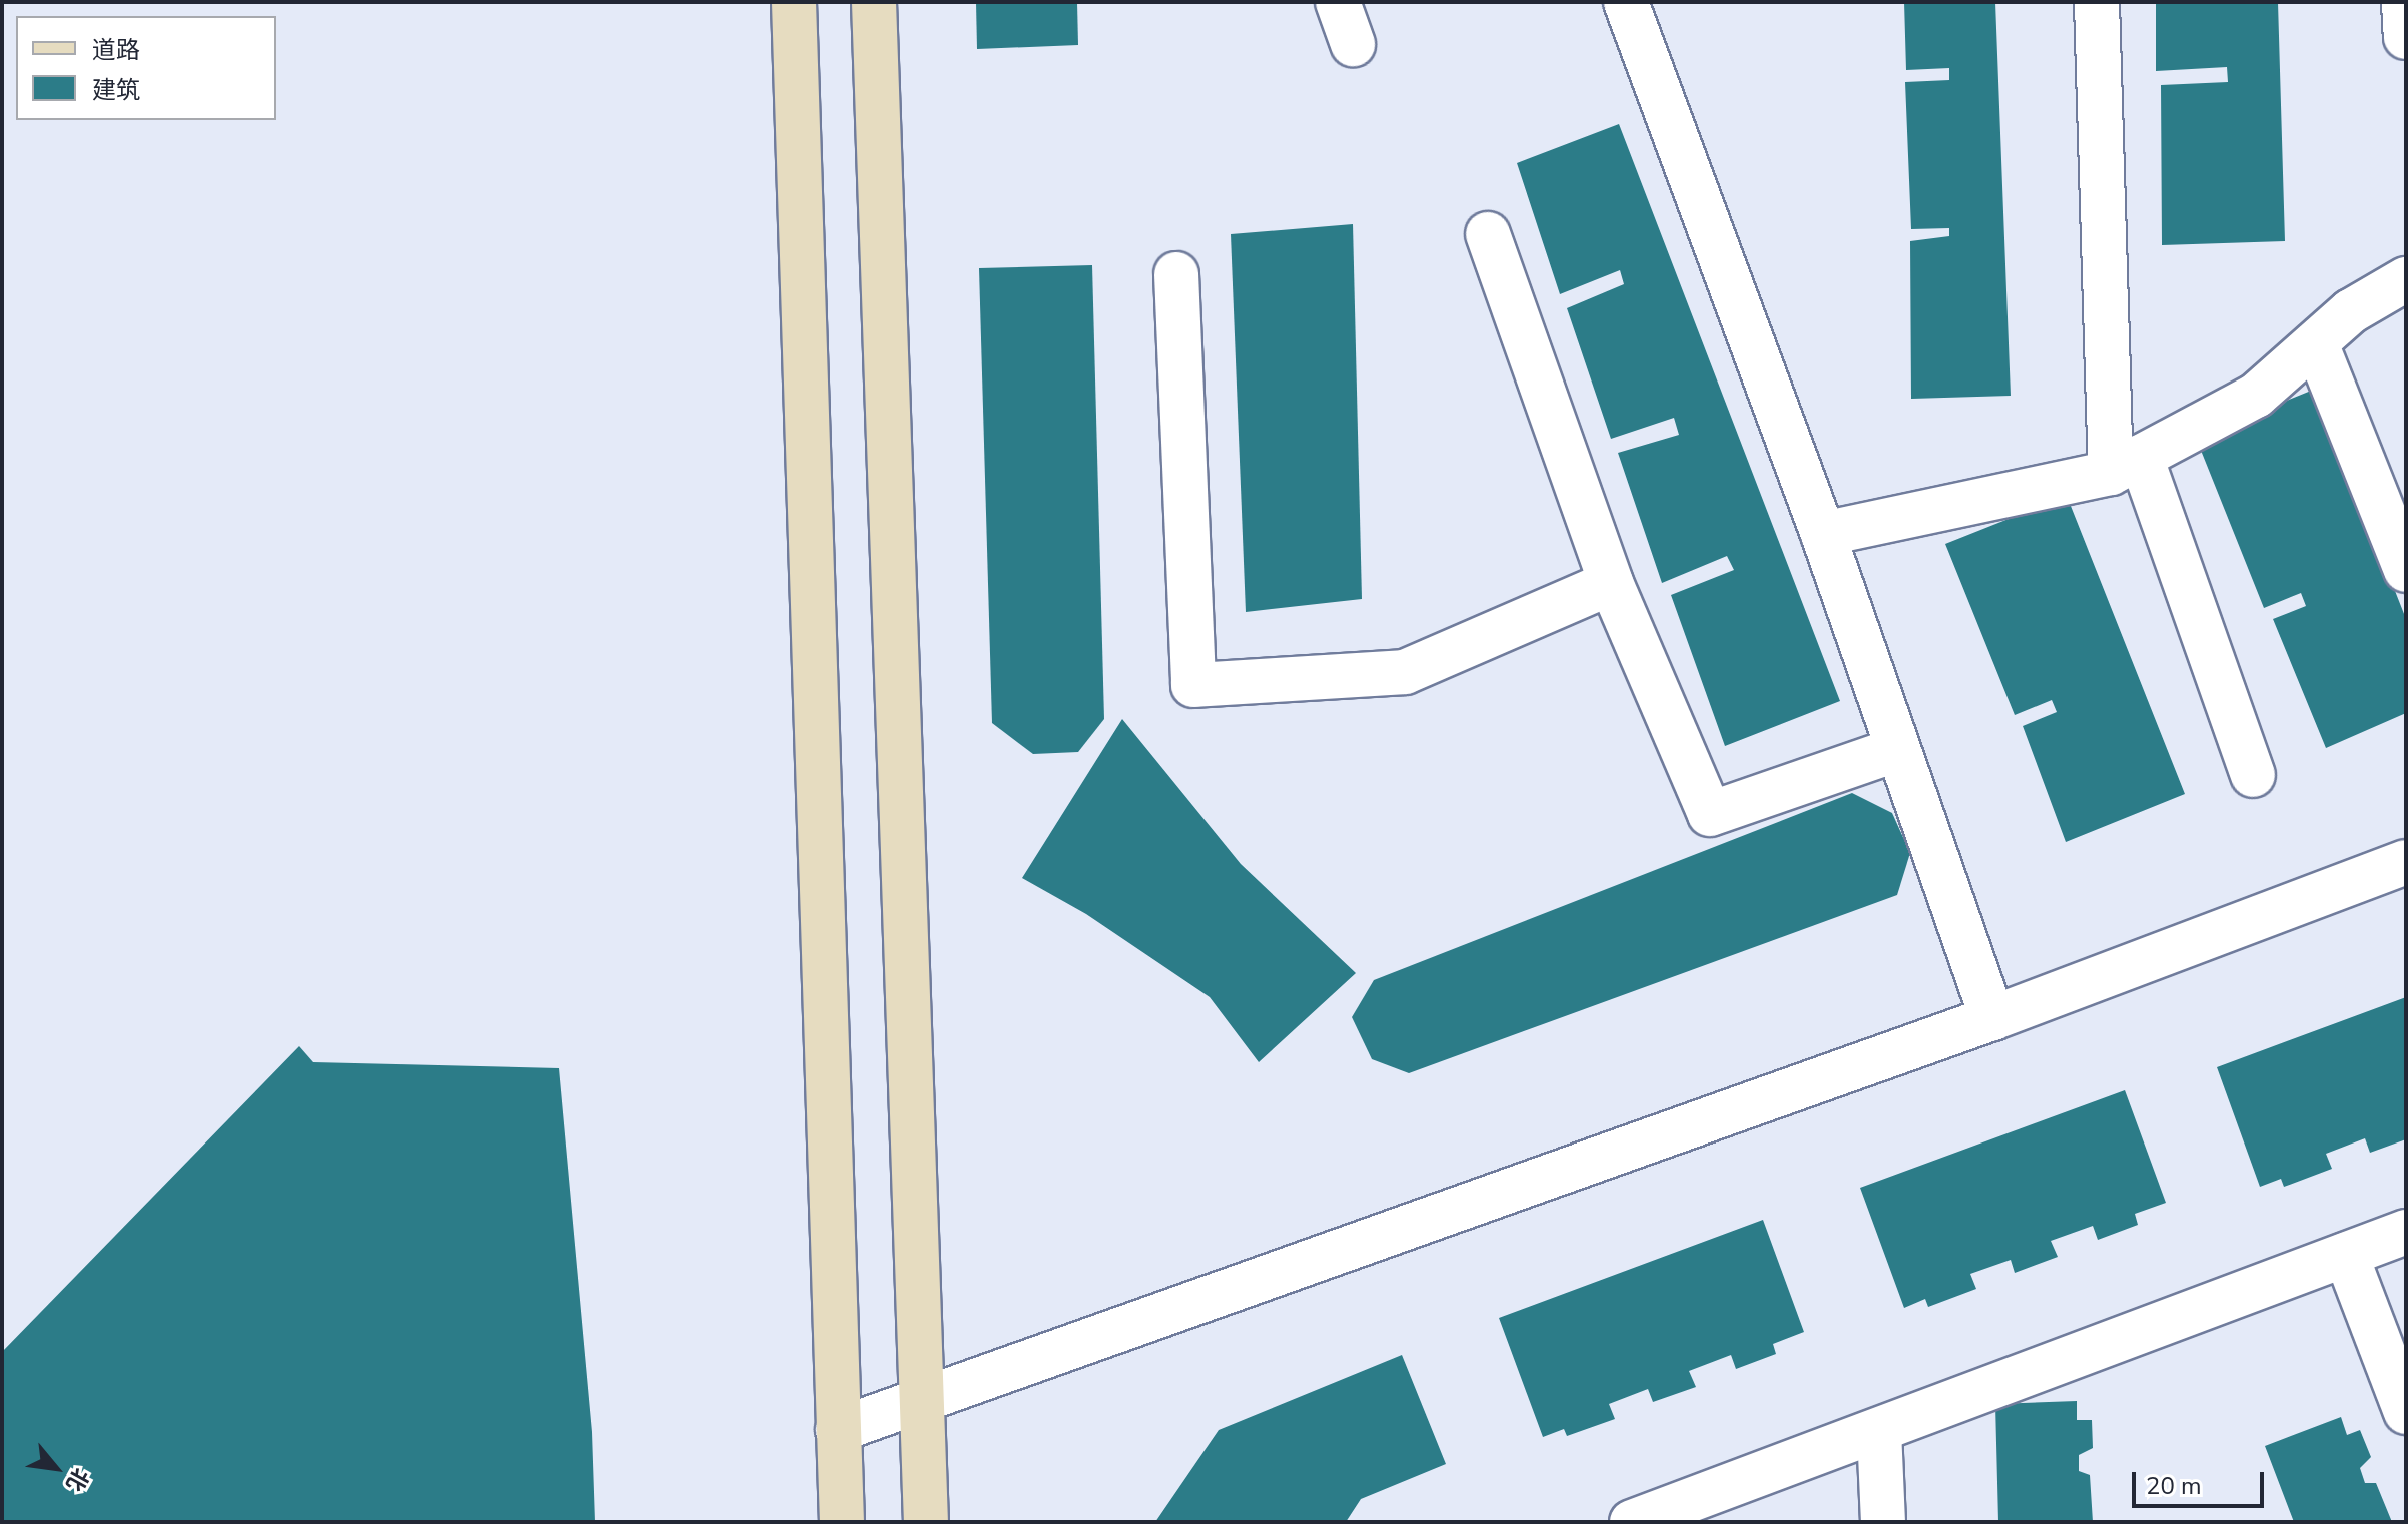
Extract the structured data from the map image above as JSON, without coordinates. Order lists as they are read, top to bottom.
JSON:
{
  "legend": ["道路", "建筑"],
  "scale_bar": "20 m",
  "north": "bottom right"
}
